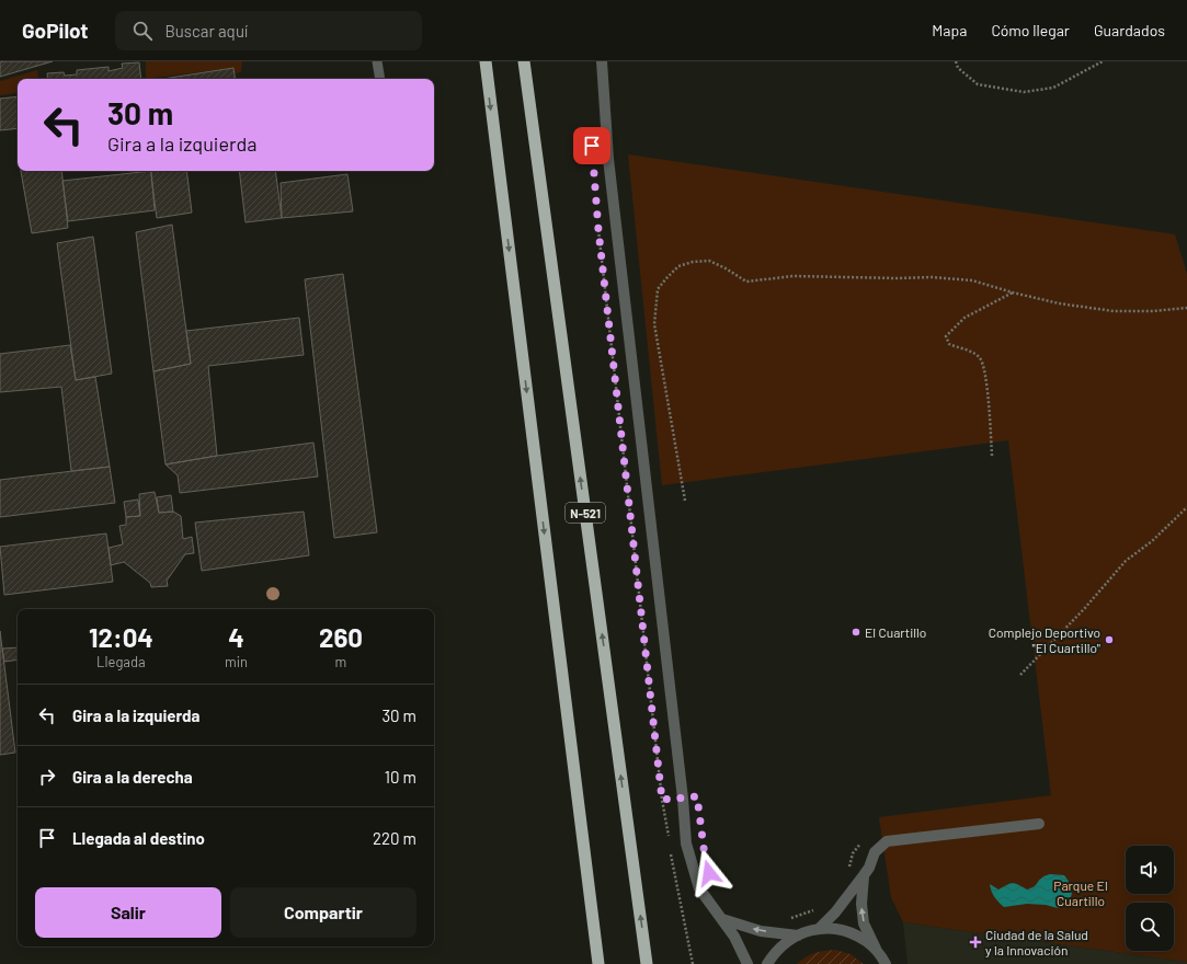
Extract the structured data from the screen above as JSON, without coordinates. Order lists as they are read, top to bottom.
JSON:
{
  "streets": {
    "highway": ["N-521"]
  },
  "parks": ["Parque El Cuartillo"],
  "places": {
    "other": ["El Cuartillo", "Complejo Deportivo \"El Cuartillo\""],
    "health": ["Ciudad de la Salud y la Innovación"]
  },
  "page": {
    "header": "GoPilot",
    "search": "Buscar aquí",
    "nav": ["Mapa", "Cómo llegar", "Guardados"],
    "turn": ["30 m", "Gira a la izquierda"],
    "eta": [
      "12:04",
      "Llegada",
      "4",
      "min",
      "260",
      "m"
    ],
    "list": [
      {
        "name": "Gira a la izquierda",
        "value": "30 m"
      },
      {
        "name": "Gira a la derecha",
        "value": "10 m"
      },
      {
        "name": "Llegada al destino",
        "value": "220 m"
      }
    ],
    "buttons": ["Salir", "Compartir"]
  }
}
